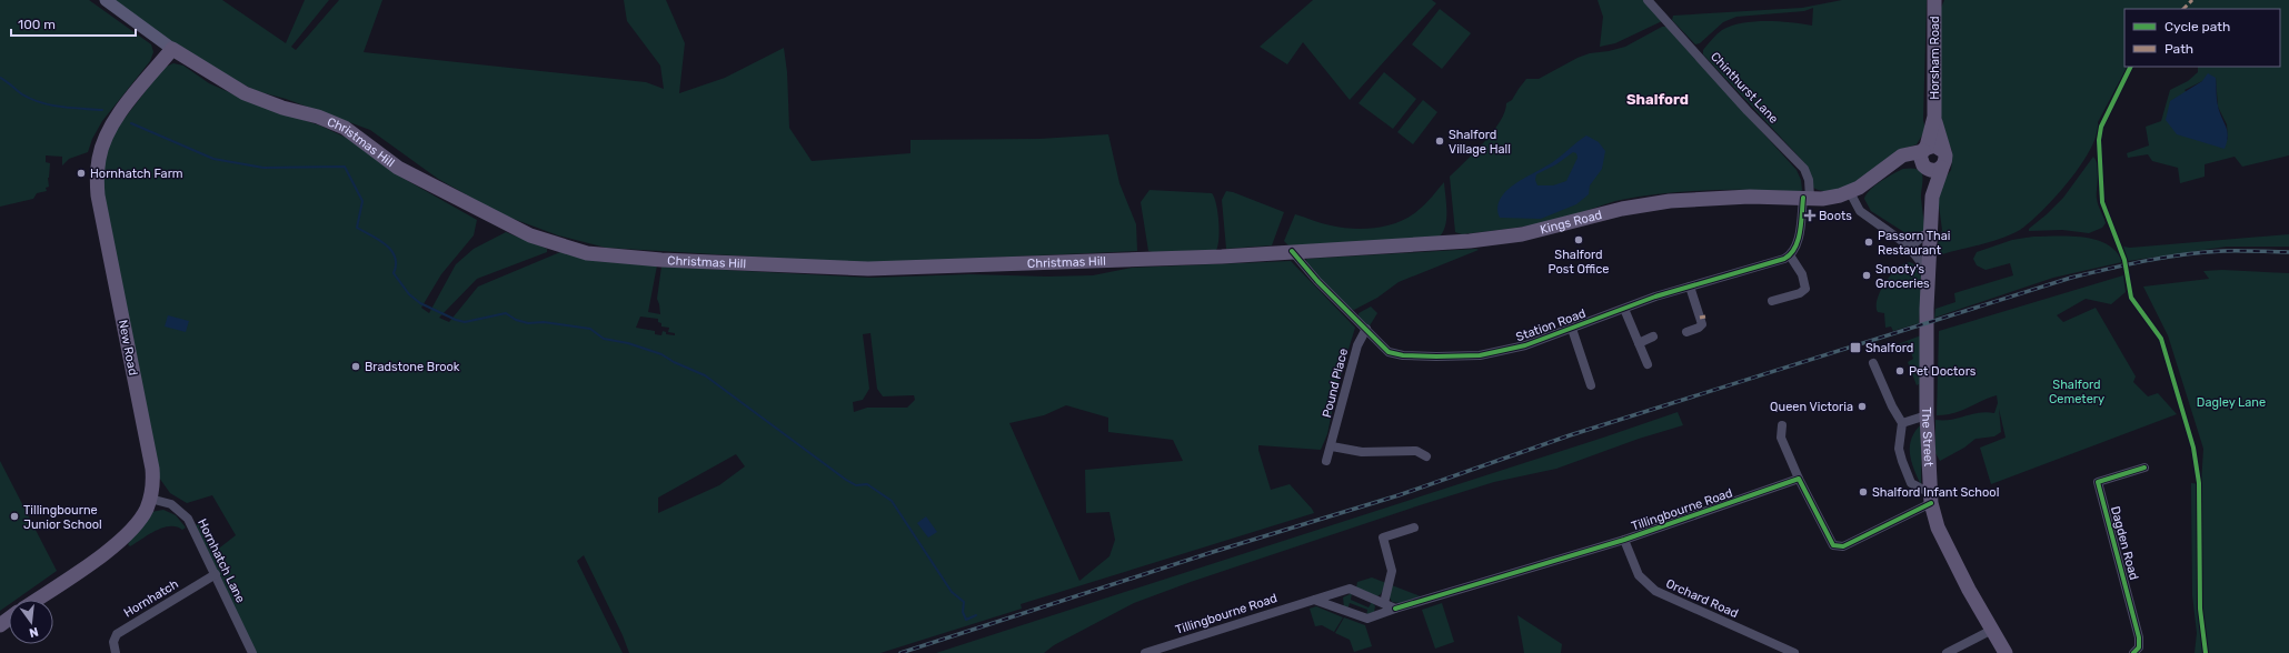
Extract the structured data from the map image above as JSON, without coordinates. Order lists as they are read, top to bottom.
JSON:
{
  "streets": {
    "main road": [
      "Horsham Road",
      "Christmas Hill",
      "Kings Road",
      "New Road",
      "The Street"
    ],
    "street": [
      "Chinthurst Lane",
      "Station Road",
      "Pound Place",
      "Tillingbourne Road",
      "Dagden Road",
      "Hornhatch Lane",
      "Hornhatch",
      "Orchard Road"
    ]
  },
  "crossings": [
    ["Horsham Road", "Kings Road"],
    ["Horsham Road", "The Street"],
    ["Chinthurst Lane", "Kings Road"],
    ["Christmas Hill", "Kings Road"],
    ["Christmas Hill", "Station Road"],
    ["Christmas Hill", "New Road"],
    ["Kings Road", "Station Road"],
    ["Station Road", "Pound Place"],
    ["New Road", "Hornhatch Lane"],
    ["Tillingbourne Road", "Orchard Road"],
    ["Hornhatch Lane", "Hornhatch"]
  ],
  "districts": ["Shalford"],
  "parks": ["Shalford Cemetery", "Dagley Lane"],
  "places": {
    "other": [
      "Shalford Village Hall",
      "Hornhatch Farm",
      "Shalford Post Office",
      "Passorn Thai Restaurant",
      "Snooty's Groceries",
      "Bradstone Brook",
      "Pet Doctors",
      "Queen Victoria",
      "Shalford Infant School",
      "Tillingbourne Junior School"
    ],
    "health": ["Boots"],
    "transit": ["Shalford"]
  },
  "legend": ["Cycle path", "Path"],
  "scale_bar": "100 m",
  "north": "bottom"
}
